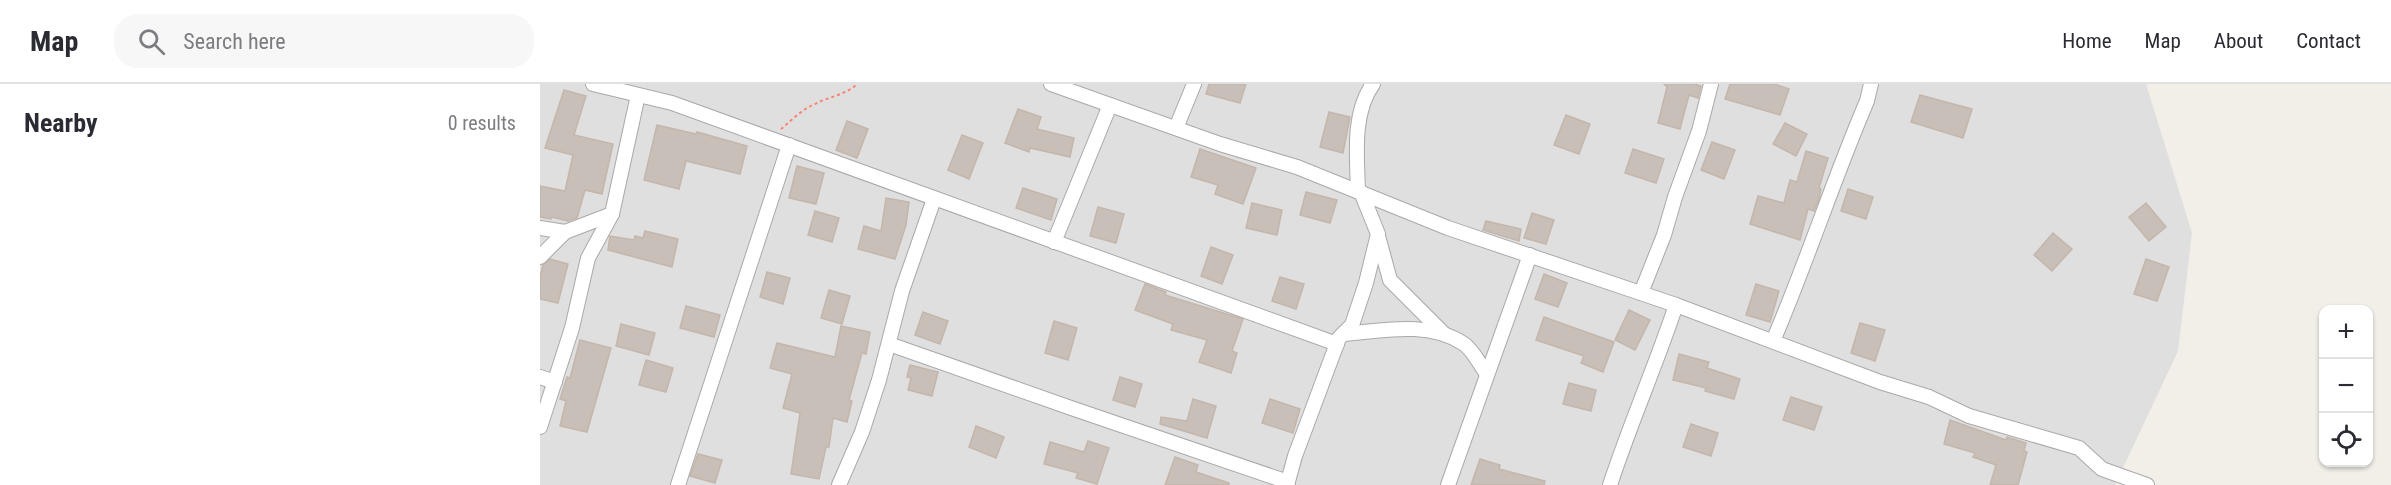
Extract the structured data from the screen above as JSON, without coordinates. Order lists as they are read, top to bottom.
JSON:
{
  "page": {
    "header": "Map",
    "search": "Search here",
    "nav": [
      "Home",
      "Map",
      "About",
      "Contact"
    ],
    "heading": ["Nearby", "0 results"],
    "map_buttons": ["+", "−"]
  }
}
